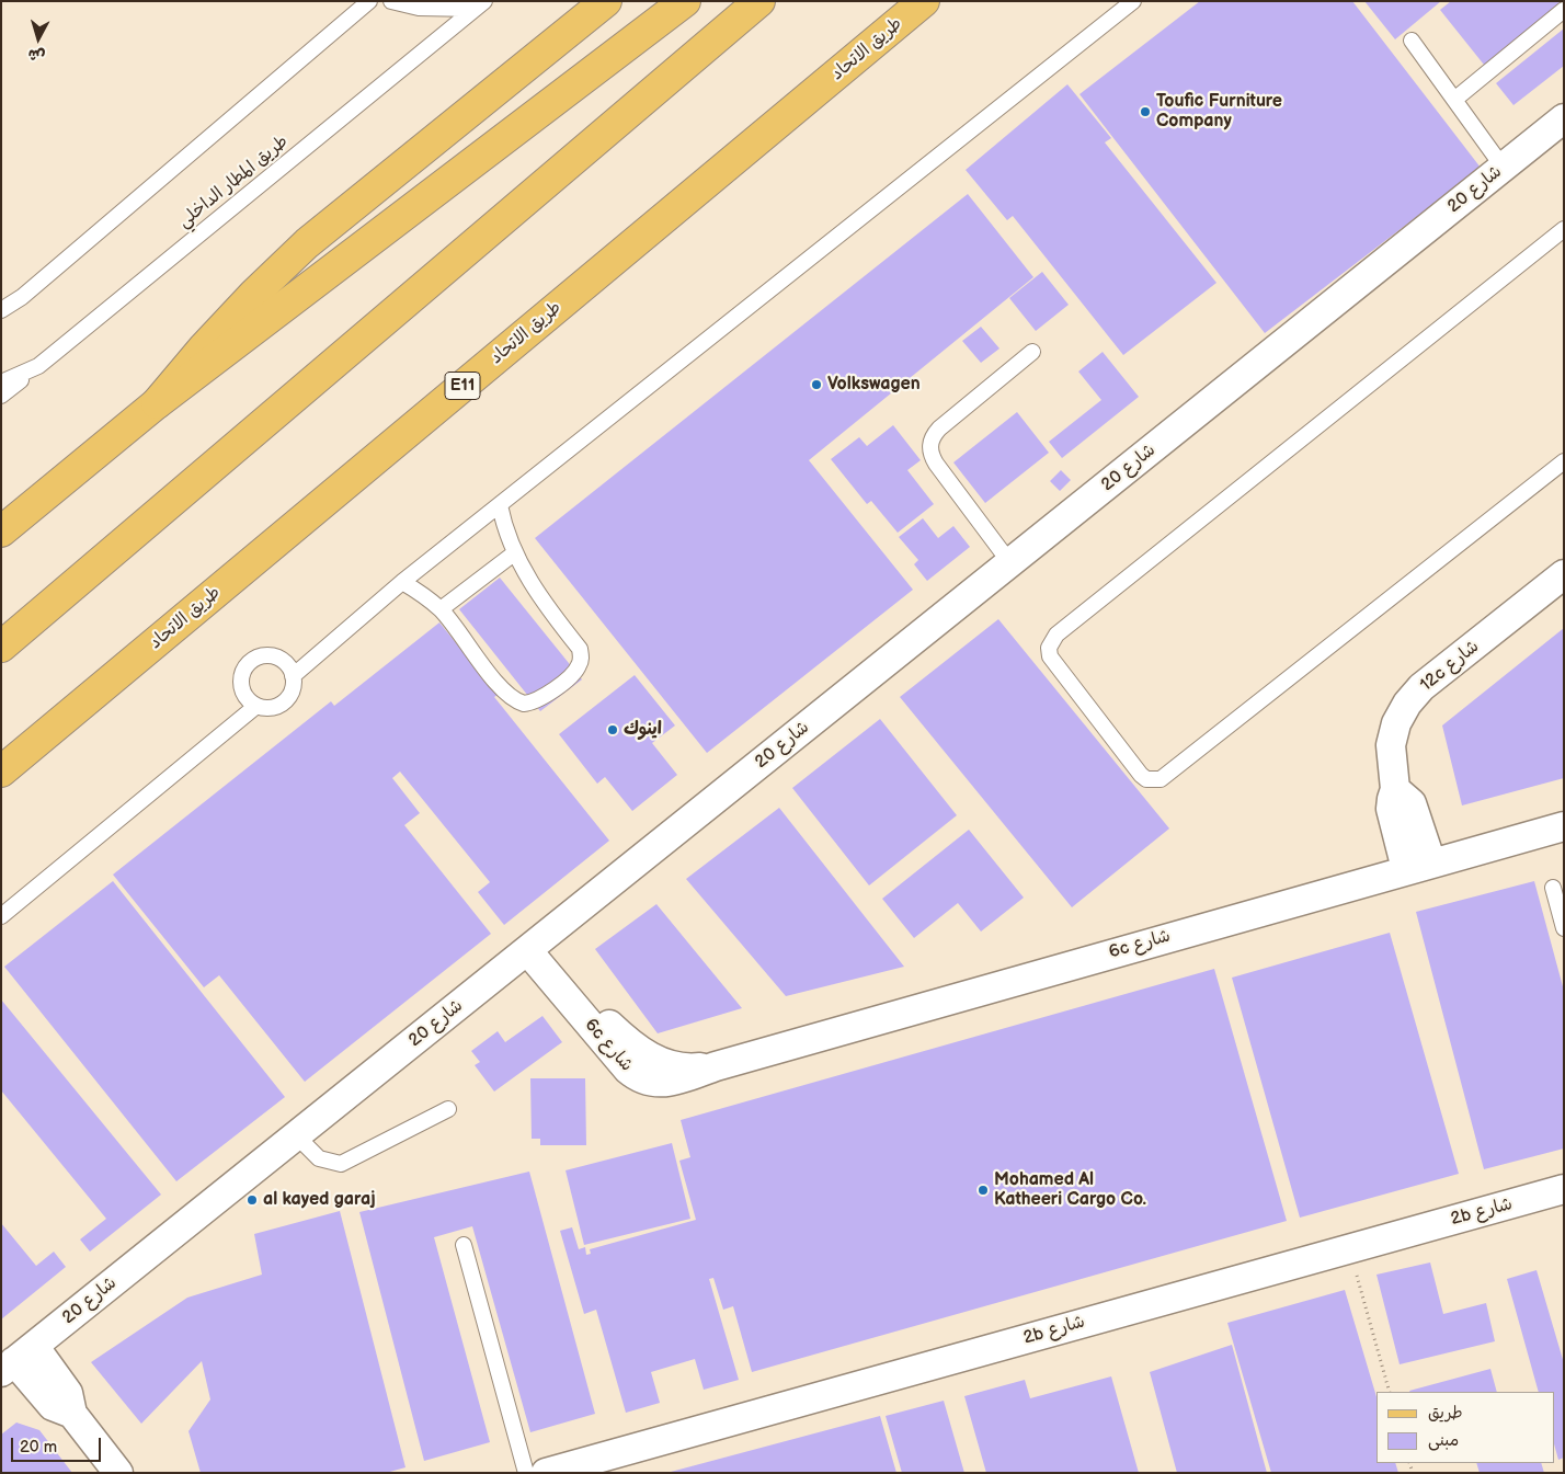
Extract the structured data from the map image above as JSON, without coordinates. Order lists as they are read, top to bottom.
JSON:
{
  "streets": {
    "main road": ["طريق الاتحاد", "E11"],
    "street": [
      "شارع 20",
      "12c شارع",
      "6c شارع",
      "2b شارع"
    ],
    "lane": ["طريق المطار الداخلي"]
  },
  "crossings": [
    ["شارع 20", "6c شارع"],
    ["12c شارع", "6c شارع"]
  ],
  "places": [
    "Toufic Furniture Company",
    "Volkswagen",
    "اينوك",
    "Mohamed Al Katheeri Cargo Co.",
    "al kayed garaj"
  ],
  "legend": ["طريق", "مبنى"],
  "scale_bar": "20 m",
  "north": "bottom"
}
